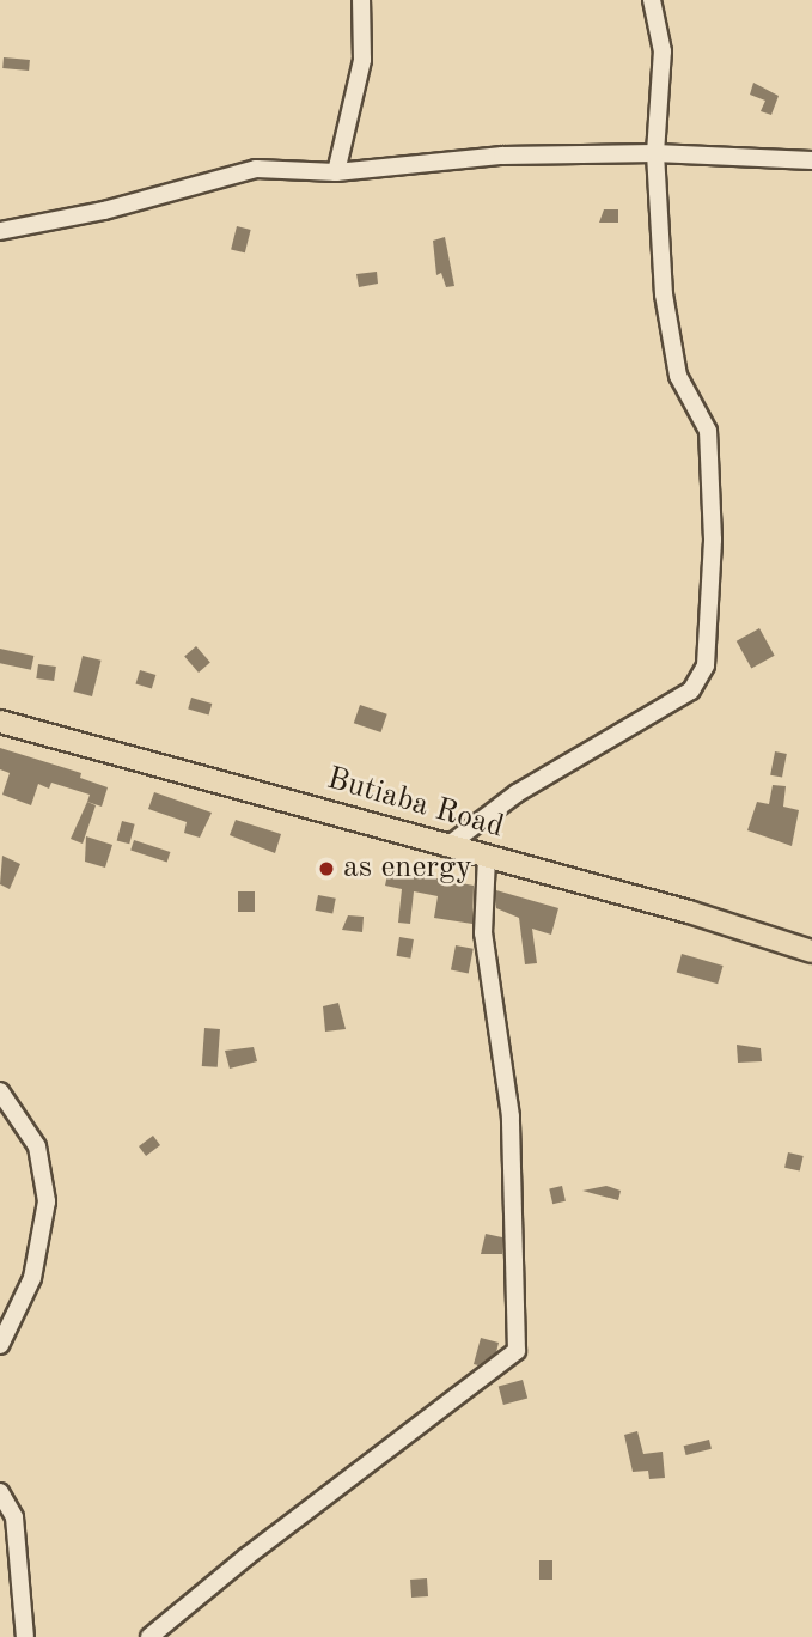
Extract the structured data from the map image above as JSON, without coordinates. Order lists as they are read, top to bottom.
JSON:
{
  "streets": {
    "main road": ["Butiaba Road"]
  },
  "places": ["as energy"]
}
